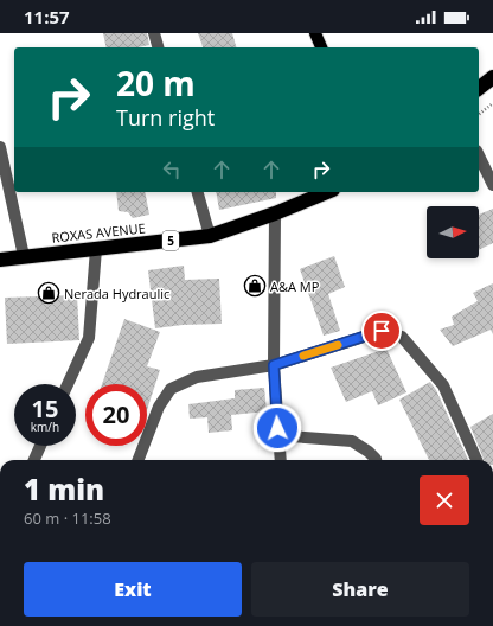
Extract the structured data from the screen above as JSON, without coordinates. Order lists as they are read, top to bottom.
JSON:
{
  "streets": {
    "highway": ["ROXAS AVENUE", "5"]
  },
  "places": {
    "shop": ["A&A MP", "Nerada Hydraulic"]
  },
  "north": "right",
  "page": {
    "status": "11:57",
    "turn": ["20 m", "Turn right"],
    "speed": "15 km/h",
    "limit": "20",
    "heading": ["1 min", "60 m · 11:58"],
    "buttons": ["Exit", "Share"]
  }
}
